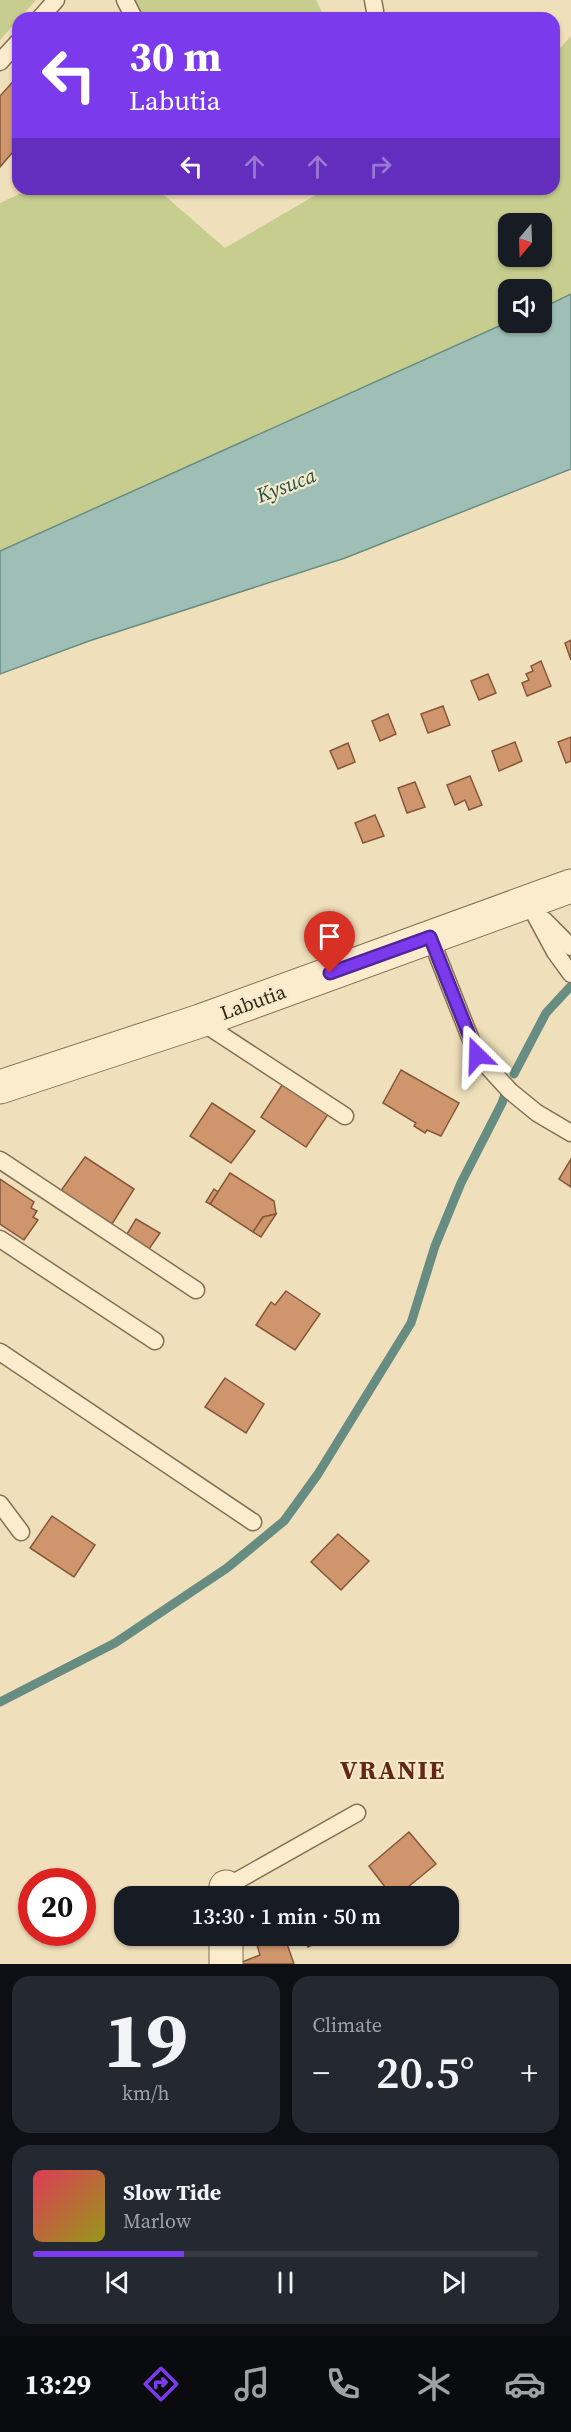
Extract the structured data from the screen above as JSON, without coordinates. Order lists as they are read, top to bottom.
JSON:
{
  "streets": {
    "street": ["Labutia"]
  },
  "districts": ["VRANIE"],
  "water": ["Kysuca"],
  "north": "bottom",
  "page": {
    "turn": ["30 m", "Labutia"],
    "limit": "20",
    "trip": "13:30 · 1 min · 50 m",
    "tile": [
      ["19", "km/h"],
      "Climate"
    ],
    "heat": ["−", "20.5°", "+"],
    "song": ["Slow Tide", "Marlow"],
    "tabs": "13:29"
  }
}
